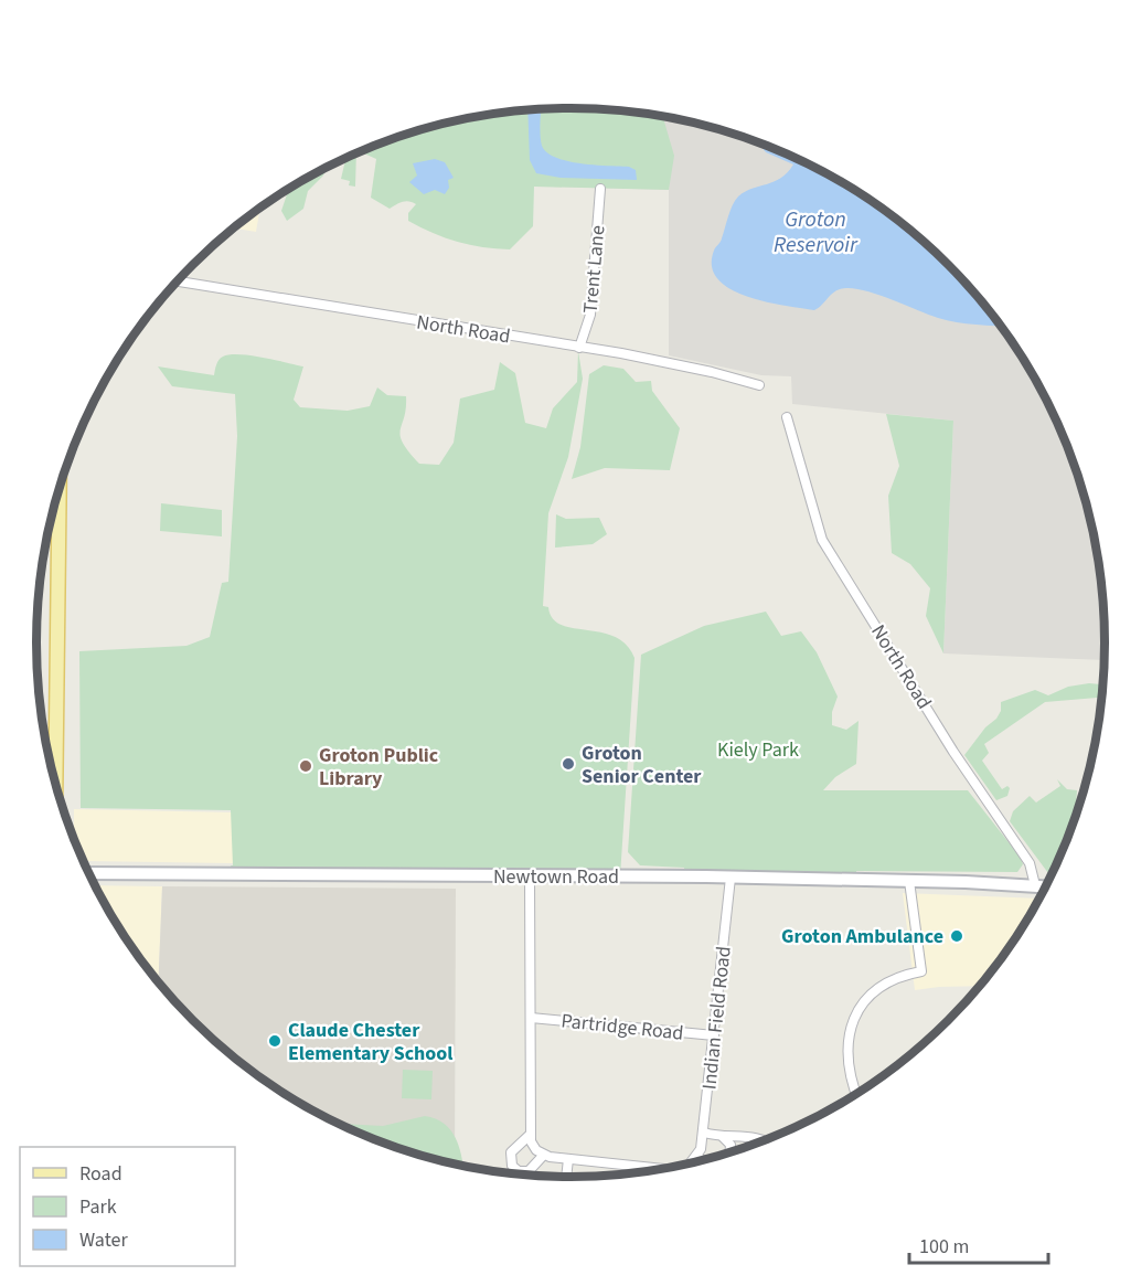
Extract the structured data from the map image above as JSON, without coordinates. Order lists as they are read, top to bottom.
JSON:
{
  "streets": {
    "main road": ["Newtown Road"],
    "street": [
      "Trent Lane",
      "North Road",
      "Indian Field Road",
      "Partridge Road"
    ]
  },
  "crossings": [
    ["Trent Lane", "North Road"],
    ["North Road", "Newtown Road"],
    ["Newtown Road", "Indian Field Road"],
    ["Indian Field Road", "Partridge Road"]
  ],
  "water": ["Groton Reservoir"],
  "parks": ["Kiely Park"],
  "places": [
    "Groton Senior Center",
    "Groton Public Library",
    "Groton Ambulance",
    "Claude Chester Elementary School"
  ],
  "legend": ["Road", "Park", "Water"],
  "scale_bar": "100 m"
}
